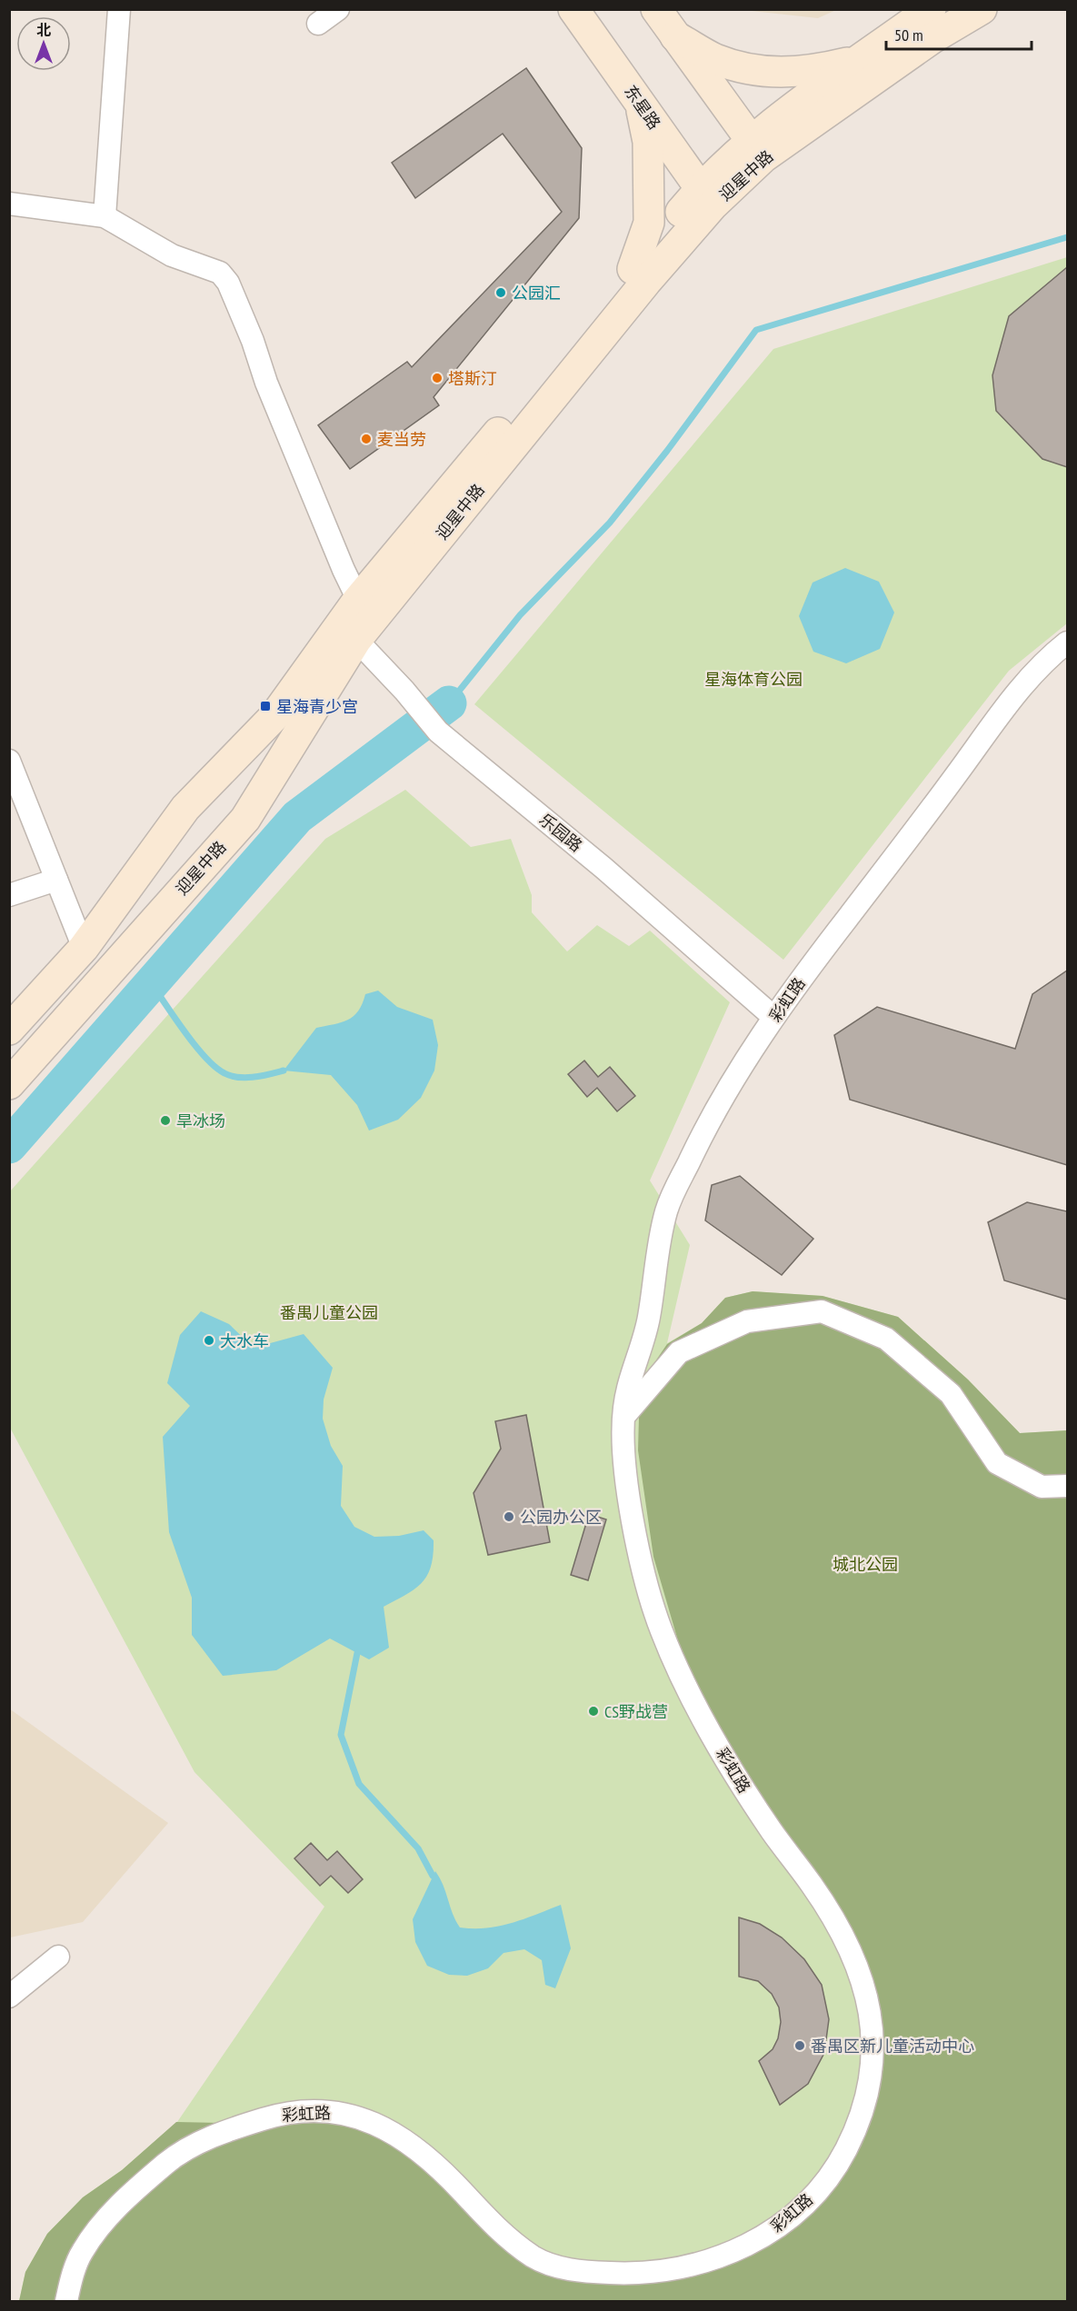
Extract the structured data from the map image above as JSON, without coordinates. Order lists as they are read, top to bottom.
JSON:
{
  "streets": {
    "street": [
      "东星路",
      "迎星中路",
      "乐园路",
      "彩虹路"
    ]
  },
  "crossings": [
    ["东星路", "迎星中路"],
    ["迎星中路", "乐园路"],
    ["乐园路", "彩虹路"]
  ],
  "parks": ["星海体育公园", "番禺儿童公园", "城北公园"],
  "places": {
    "other": [
      "公园汇",
      "塔斯汀",
      "麦当劳",
      "旱冰场",
      "大水车",
      "公园办公区",
      "CS野战营",
      "番禺区新儿童活动中心"
    ],
    "transit": ["星海青少宫"]
  },
  "scale_bar": "50 m",
  "north": "top"
}
